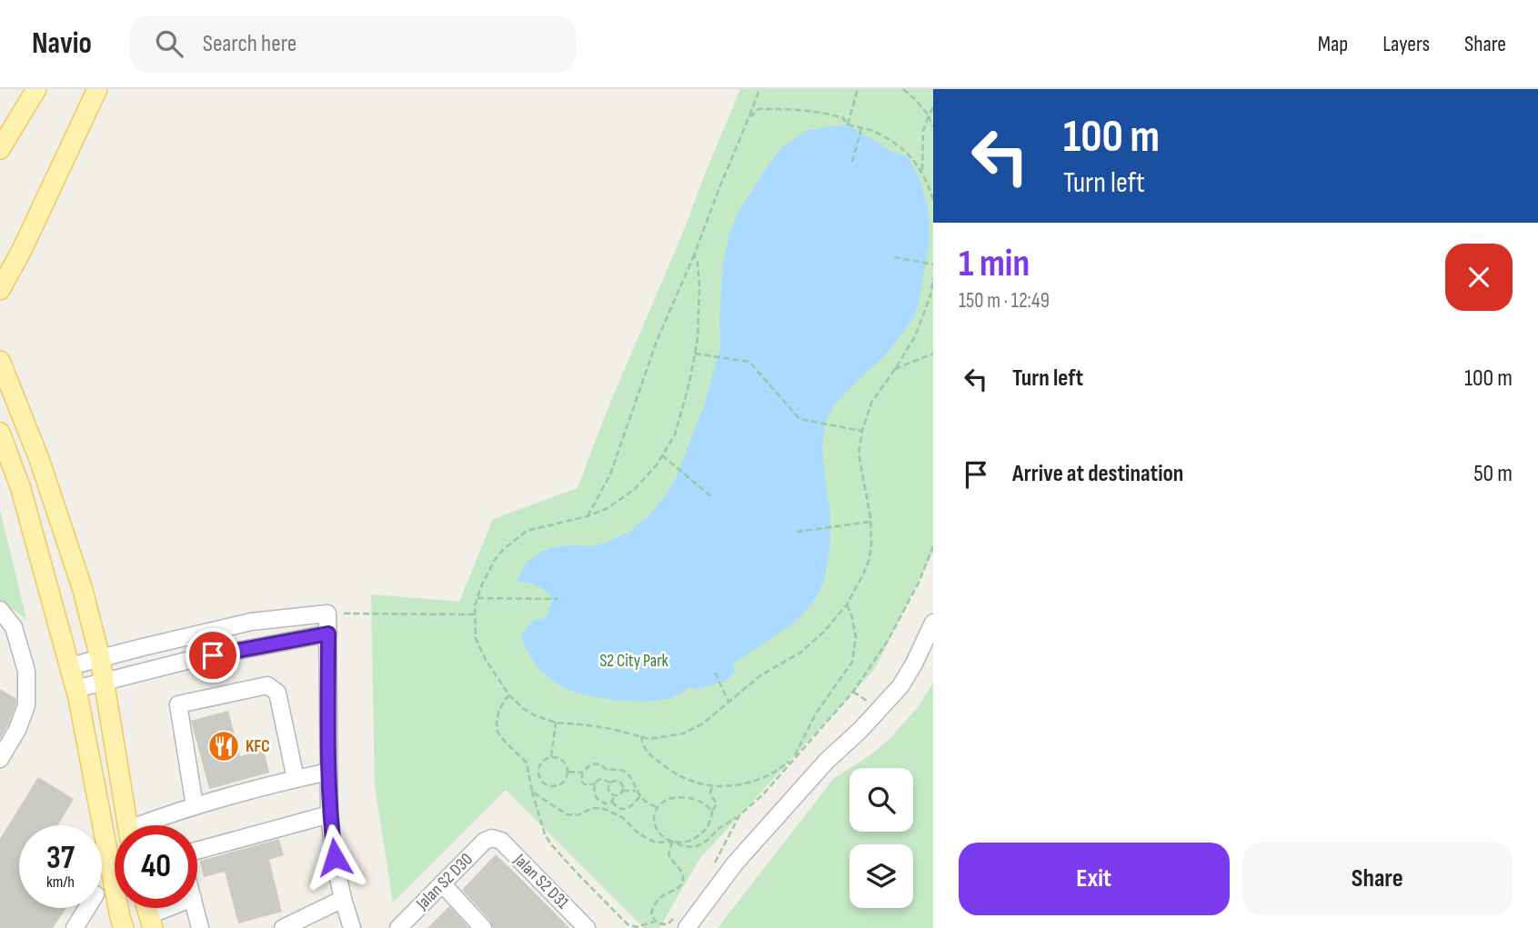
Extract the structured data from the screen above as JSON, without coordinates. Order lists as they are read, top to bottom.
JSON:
{
  "streets": {
    "street": ["Jalan S2 D30", "Jalan S2 D31"]
  },
  "crossings": [
    ["Jalan S2 D30", "Jalan S2 D31"]
  ],
  "parks": ["S2 City Park"],
  "places": {
    "restaurant": ["KFC"]
  },
  "page": {
    "header": "Navio",
    "search": "Search here",
    "nav": ["Map", "Layers", "Share"],
    "turn": ["100 m", "Turn left"],
    "heading": ["1 min", "150 m · 12:49"],
    "list": [
      {
        "name": "Turn left",
        "value": "100 m"
      },
      {
        "name": "Arrive at destination",
        "value": "50 m"
      }
    ],
    "speed": "37 km/h",
    "limit": "40",
    "buttons": ["Exit", "Share"]
  }
}
